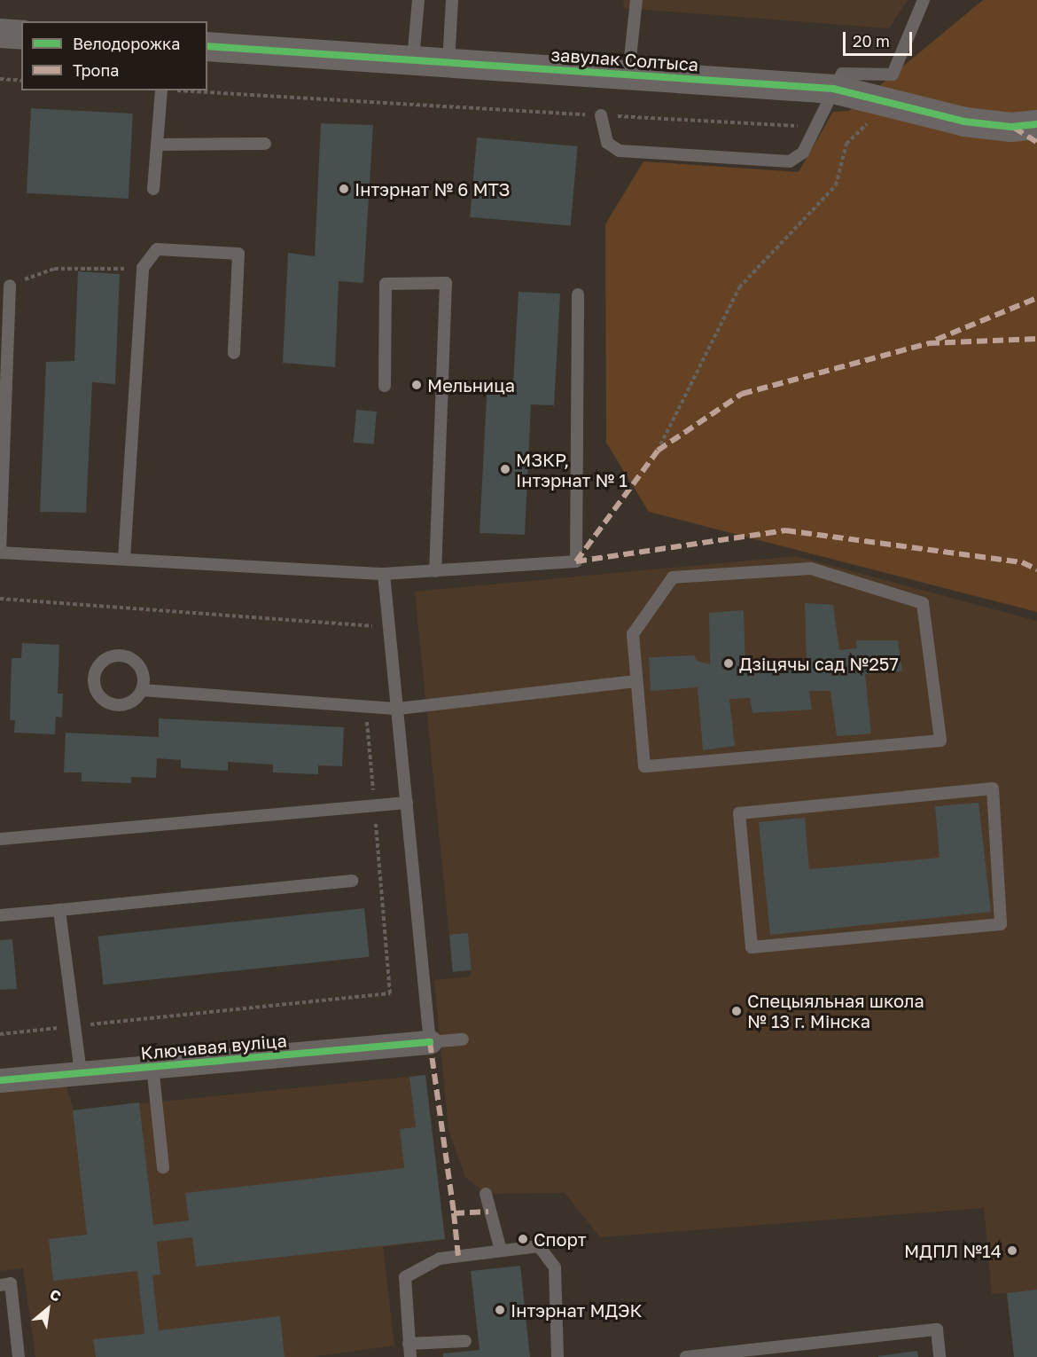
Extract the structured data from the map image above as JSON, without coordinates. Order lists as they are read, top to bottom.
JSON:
{
  "streets": {
    "street": ["завулак Солтыса", "Ключавая вуліца"]
  },
  "places": [
    "Інтэрнат № 6 МТЗ",
    "Мельница",
    "МЗКР, Інтэрнат № 1",
    "Дзіцячы сад №257",
    "Спецыяльная школа № 13 г. Мінска",
    "Спорт",
    "МДПЛ №14",
    "Інтэрнат МДЭК"
  ],
  "legend": ["Велодорожка", "Тропа"],
  "scale_bar": "20 m",
  "north": "top right"
}
